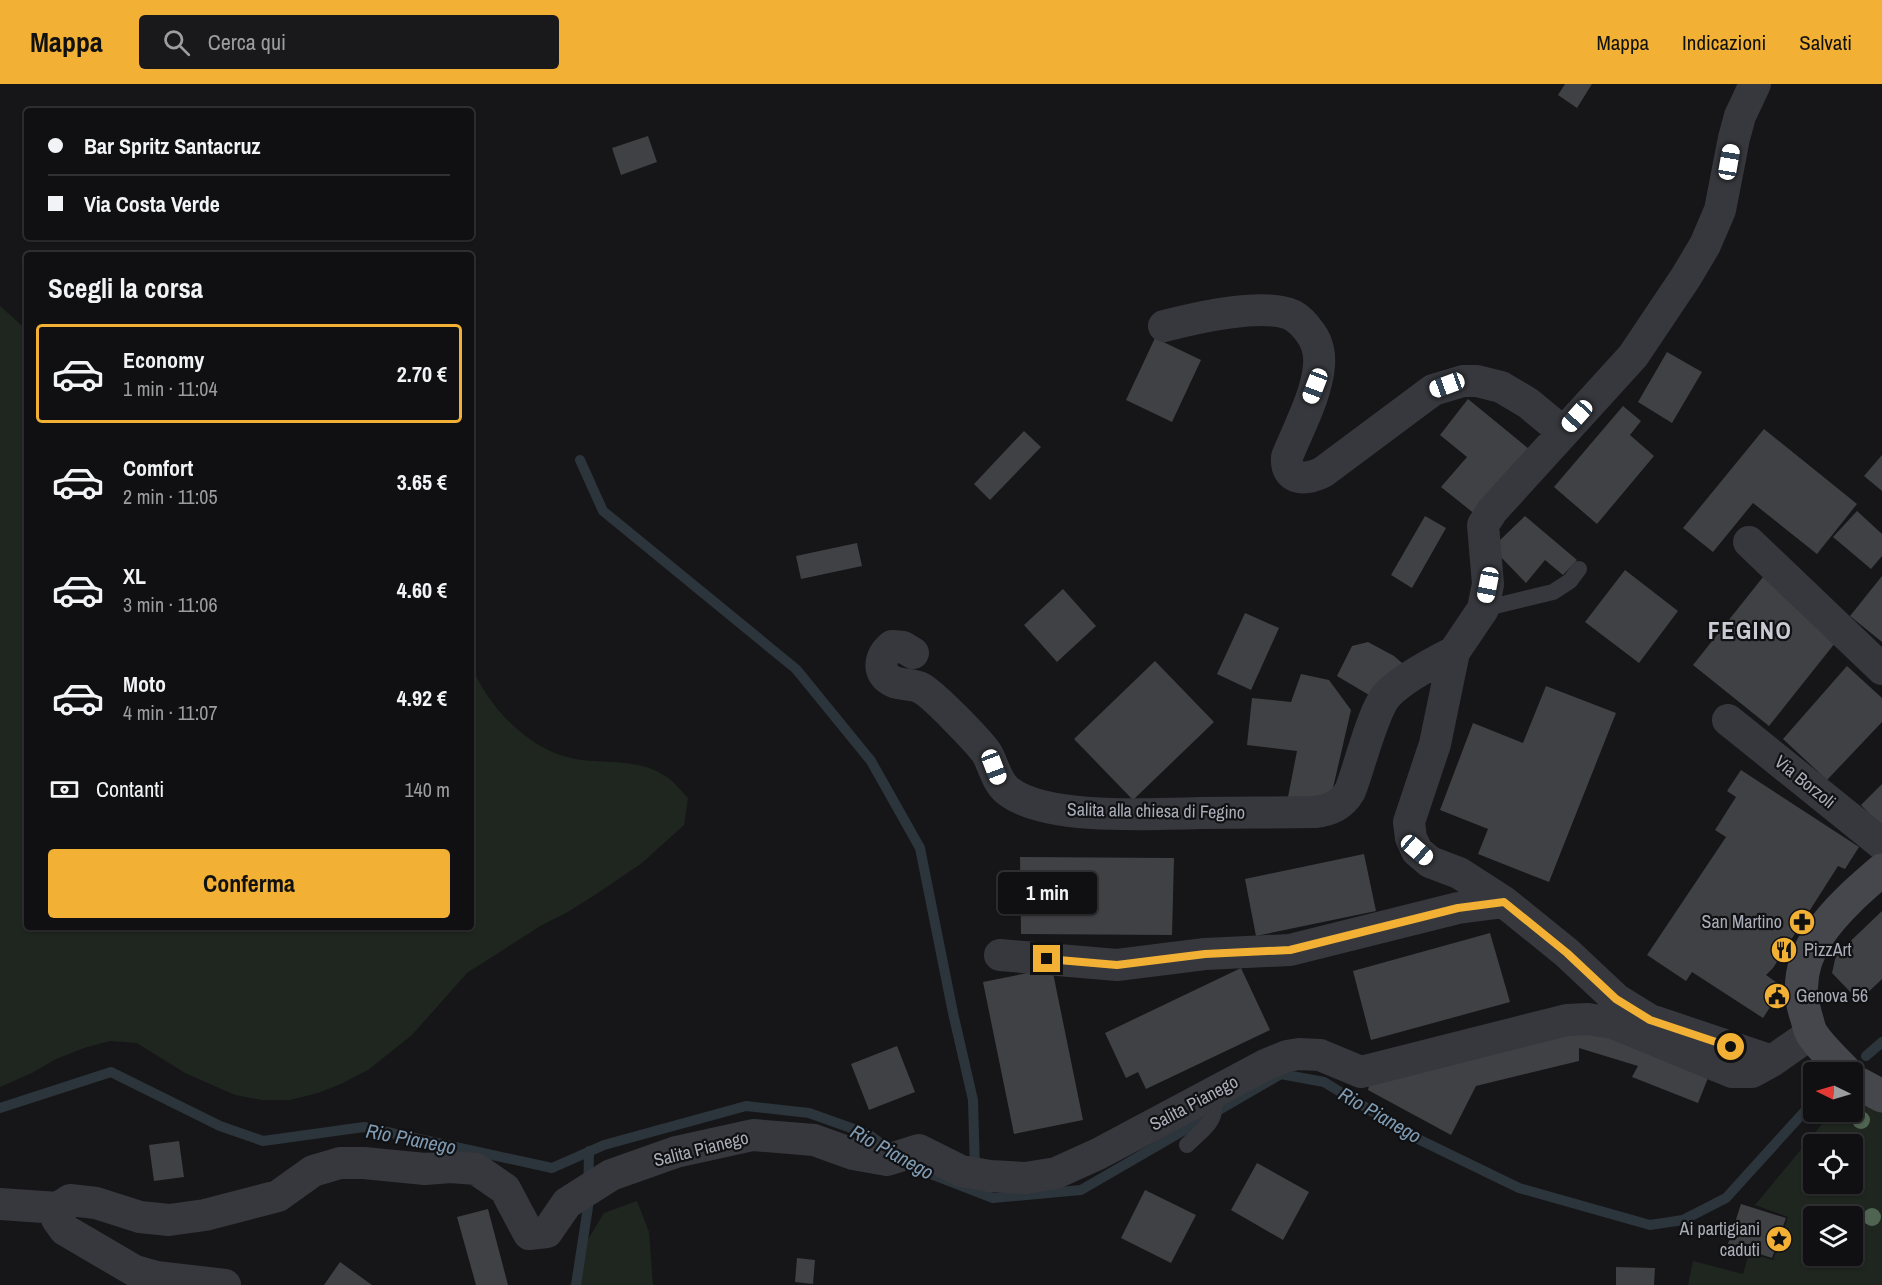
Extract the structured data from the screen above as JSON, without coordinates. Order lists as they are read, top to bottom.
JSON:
{
  "streets": {
    "street": ["Via Borzoli", "Salita alla chiesa di Fegino", "Salita Pianego"]
  },
  "crossings": [
    ["Salita alla chiesa di Fegino", "Salita Pianego"]
  ],
  "districts": ["FEGINO"],
  "water": ["Rio Pianego"],
  "places": {
    "pharmacy": ["San Martino"],
    "restaurant": ["PizzArt"],
    "public building": ["Genova 56"],
    "place": ["Ai partigiani caduti"]
  },
  "north": "left",
  "page": {
    "header": "Mappa",
    "search": "Cerca qui",
    "nav": ["Mappa", "Indicazioni", "Salvati"],
    "banner": ["Bar Spritz Santacruz", "Via Costa Verde"],
    "heading": "Scegli la corsa",
    "list": [
      {
        "name": "Economy",
        "note": "1 min · 11:04",
        "value": "2.70 €"
      },
      {
        "name": "Comfort",
        "note": "2 min · 11:05",
        "value": "3.65 €"
      },
      {
        "name": "XL",
        "note": "3 min · 11:06",
        "value": "4.60 €"
      },
      {
        "name": "Moto",
        "note": "4 min · 11:07",
        "value": "4.92 €"
      }
    ],
    "pay": ["Contanti", "140 m"],
    "buttons": "Conferma",
    "bubble": "1 min"
  }
}
